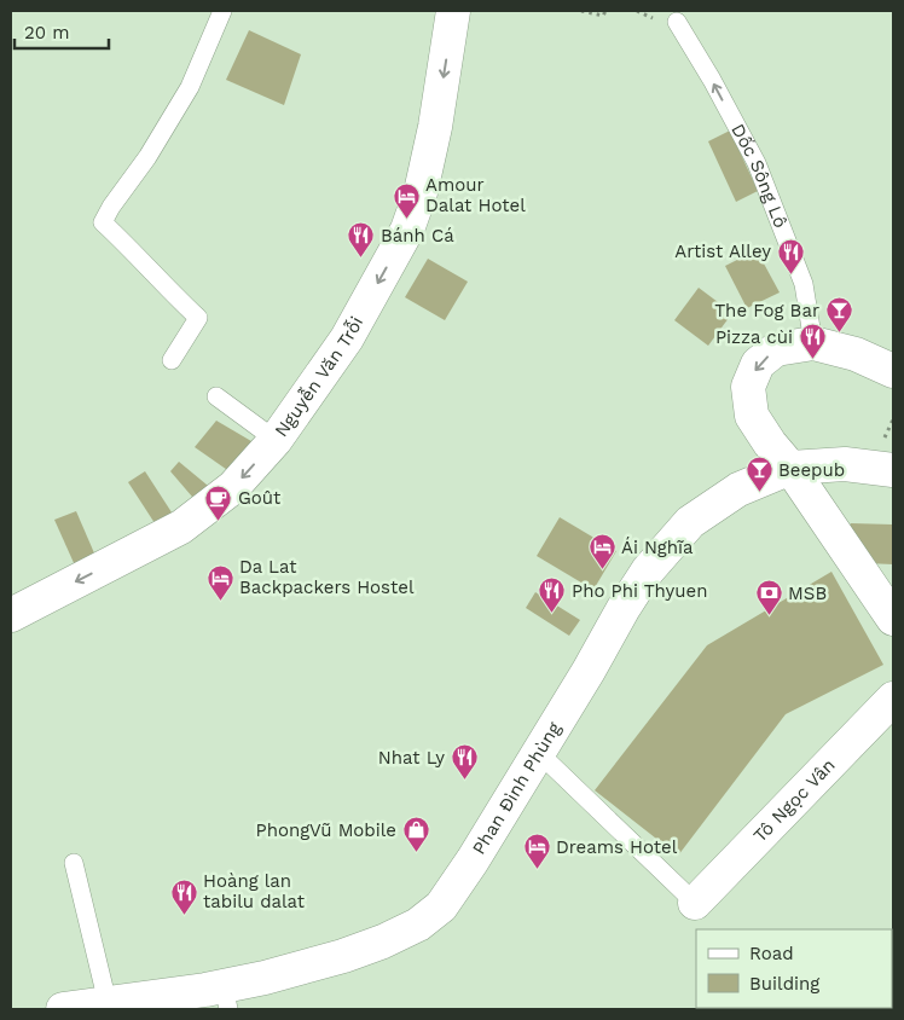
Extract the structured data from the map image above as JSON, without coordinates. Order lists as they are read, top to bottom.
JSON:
{
  "streets": {
    "street": ["Nguyễn Văn Trỗi", "Phan Đình Phùng", "Tô Ngọc Vân"],
    "lane": ["Dốc Sông Lô"]
  },
  "one_way": ["Dốc Sông Lô", "Nguyễn Văn Trỗi"],
  "places": {
    "hotel": [
      "Amour Dalat Hotel",
      "Ái Nghĩa",
      "Da Lat Backpackers Hostel",
      "Dreams Hotel"
    ],
    "restaurant": [
      "Bánh Cá",
      "Artist Alley",
      "Pizza cùi",
      "Pho Phi Thyuen",
      "Nhat Ly",
      "Hoàng lan tabilu dalat"
    ],
    "bar": ["The Fog Bar", "Beepub"],
    "cafe": ["Goût"],
    "bank": ["MSB"],
    "shop": ["PhongVũ Mobile"]
  },
  "legend": ["Road", "Building"],
  "scale_bar": "20 m"
}
